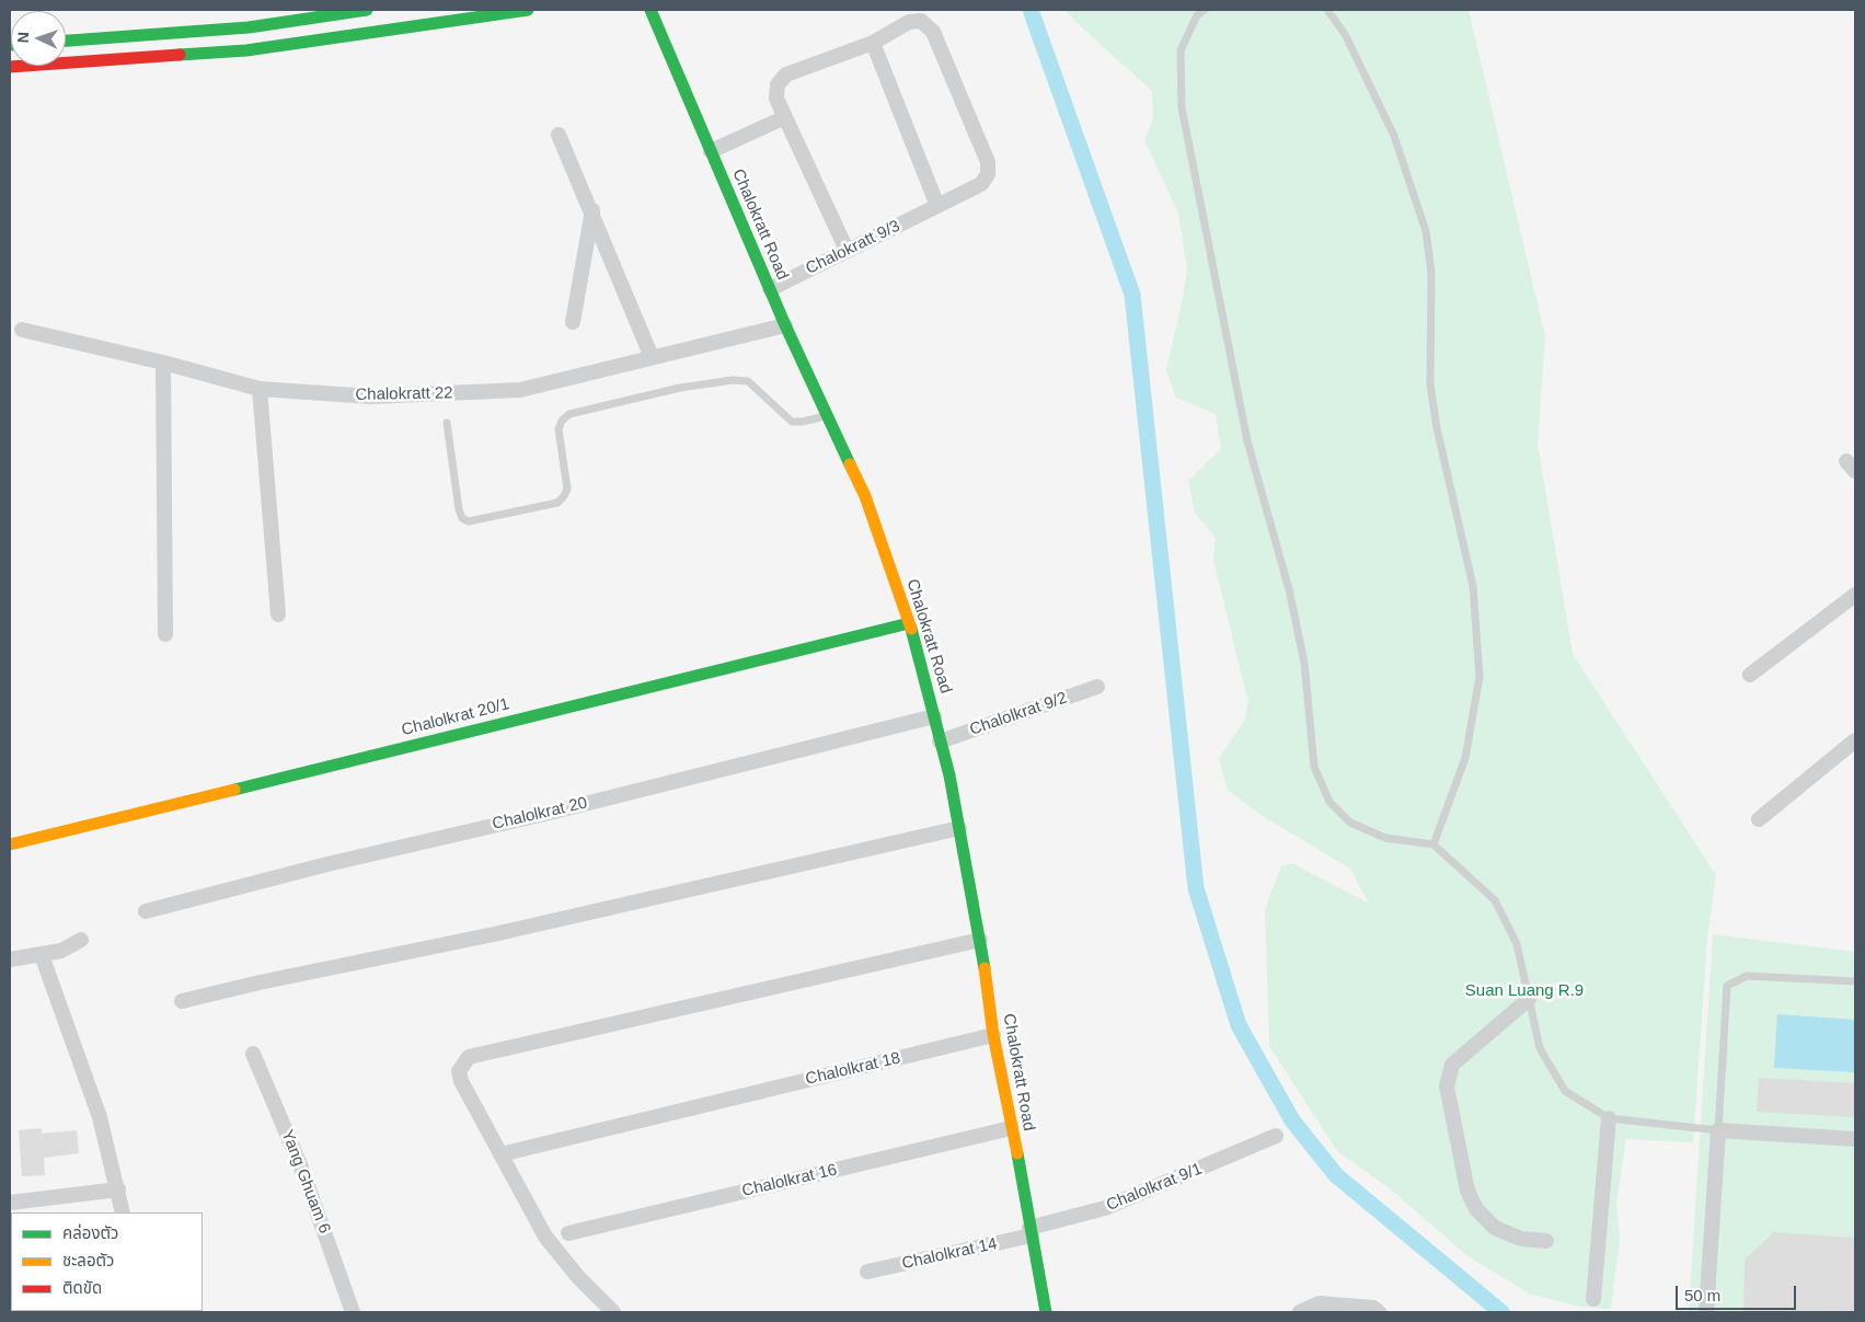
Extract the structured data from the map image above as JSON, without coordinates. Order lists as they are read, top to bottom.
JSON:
{
  "streets": {
    "street": [
      "Chalokratt Road",
      "Chalokratt 9/3",
      "Chalokratt 22",
      "Chalolkrat 9/2",
      "Chalolkrat 20/1",
      "Chalolkrat 20",
      "Chalolkrat 18",
      "Chalolkrat 16",
      "Yang Ghuam 6",
      "Chalolkrat 9/1",
      "Chalolkrat 14"
    ]
  },
  "crossings": [
    ["Chalokratt Road", "Chalokratt 9/3"],
    ["Chalokratt Road", "Chalokratt 22"],
    ["Chalokratt Road", "Chalolkrat 9/2"],
    ["Chalokratt Road", "Chalolkrat 20/1"],
    ["Chalokratt Road", "Chalolkrat 20"],
    ["Chalokratt Road", "Chalolkrat 18"],
    ["Chalokratt Road", "Chalolkrat 16"],
    ["Chalokratt Road", "Chalolkrat 9/1"],
    ["Chalokratt Road", "Chalolkrat 14"],
    ["Chalolkrat 9/1", "Chalolkrat 14"]
  ],
  "parks": ["Suan Luang R.9"],
  "legend": ["คล่องตัว", "ชะลอตัว", "ติดขัด"],
  "scale_bar": "50 m",
  "north": "left"
}
